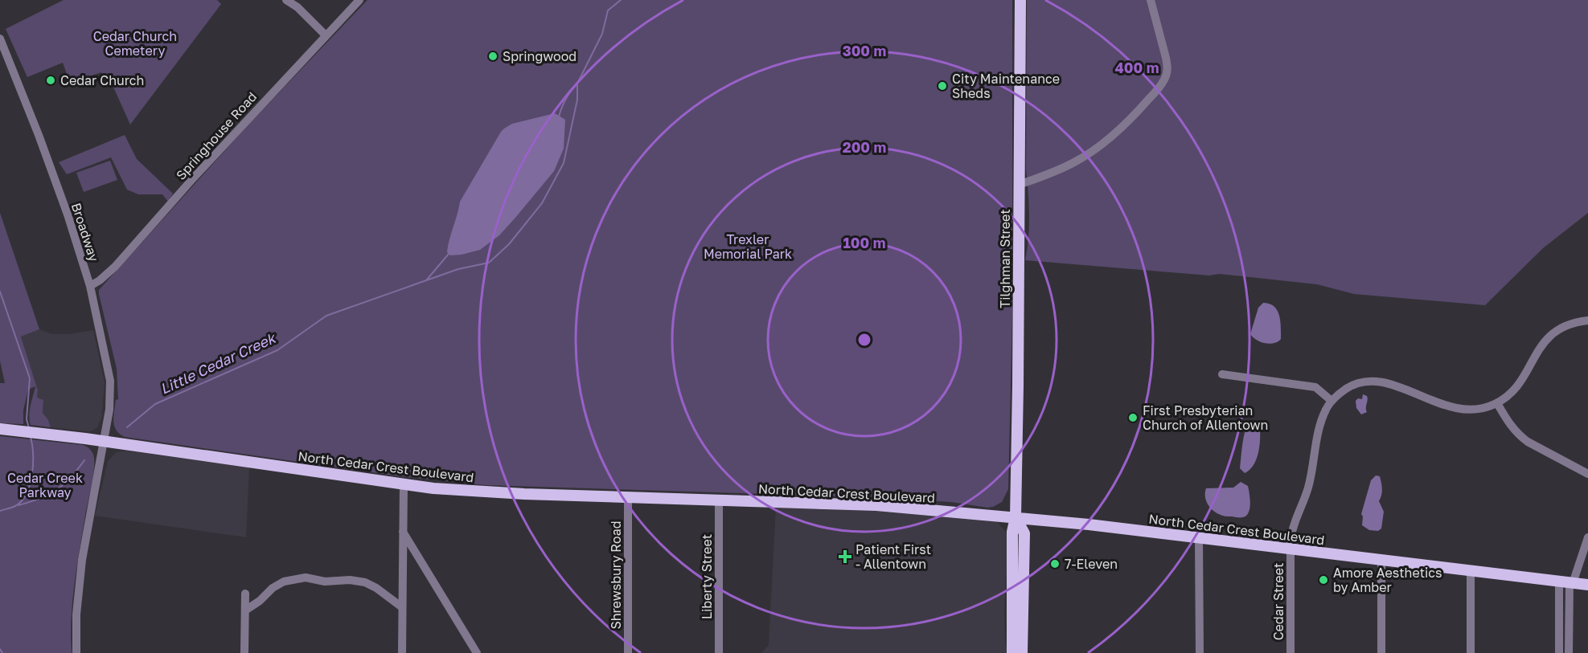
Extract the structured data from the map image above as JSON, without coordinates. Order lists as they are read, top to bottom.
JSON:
{
  "streets": {
    "main road": ["Tilghman Street", "North Cedar Crest Boulevard"],
    "street": [
      "Springhouse Road",
      "Broadway",
      "Shrewsbury Road",
      "Liberty Street",
      "Cedar Street"
    ]
  },
  "crossings": [
    ["Springhouse Road", "Broadway"],
    ["Broadway", "North Cedar Crest Boulevard"],
    ["Tilghman Street", "North Cedar Crest Boulevard"],
    ["North Cedar Crest Boulevard", "Shrewsbury Road"],
    ["North Cedar Crest Boulevard", "Liberty Street"],
    ["North Cedar Crest Boulevard", "Cedar Street"]
  ],
  "water": ["Little Cedar Creek"],
  "parks": ["Cedar Church Cemetery", "Trexler Memorial Park", "Cedar Creek Parkway"],
  "places": {
    "other": [
      "Springwood",
      "Cedar Church",
      "City Maintenance Sheds",
      "First Presbyterian Church of Allentown",
      "7-Eleven",
      "Amore Aesthetics by Amber"
    ],
    "health": ["Patient First - Allentown"]
  },
  "rings": [
    "300 m",
    "400 m",
    "200 m",
    "100 m"
  ]
}
